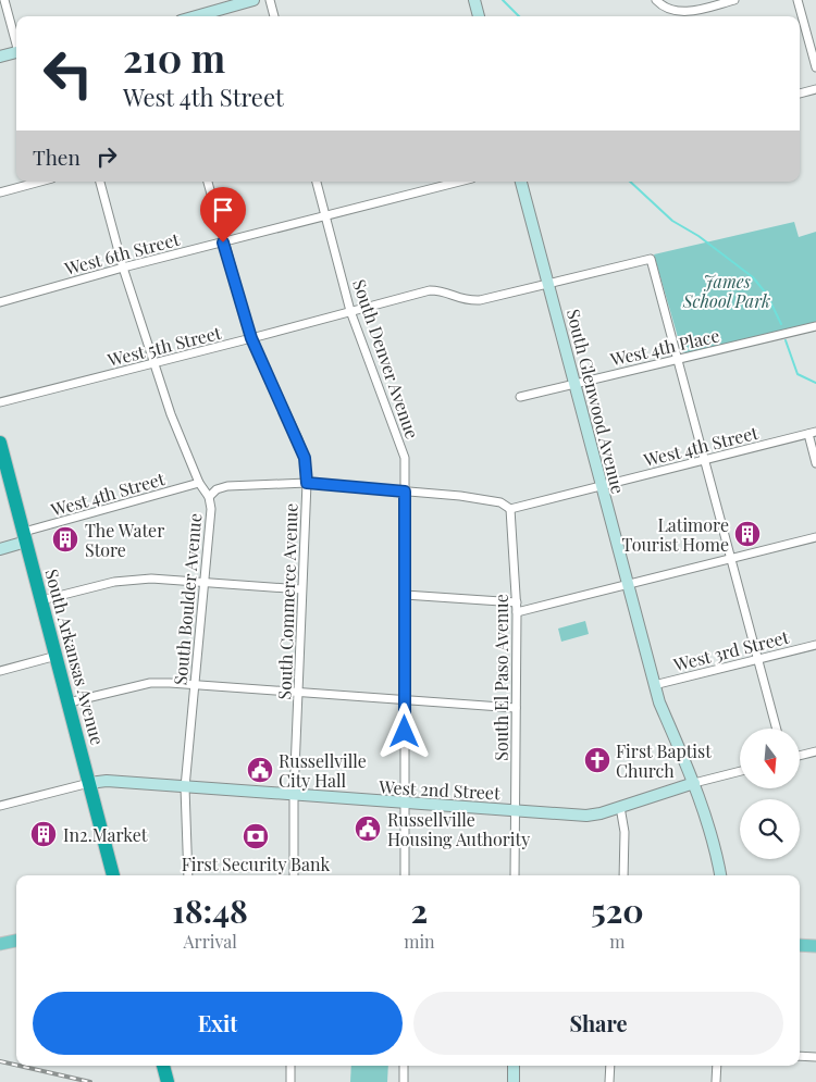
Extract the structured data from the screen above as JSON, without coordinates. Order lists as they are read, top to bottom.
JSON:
{
  "streets": {
    "highway": ["South Arkansas Avenue"],
    "street": [
      "West 6th Street",
      "West 5th Street",
      "West 4th Place",
      "South Denver Avenue",
      "South Glenwood Avenue",
      "West 4th Street",
      "South Boulder Avenue",
      "South Commerce Avenue",
      "West 3rd Street",
      "South El Paso Avenue",
      "West 2nd Street"
    ]
  },
  "crossings": [
    ["West 6th Street", "South Denver Avenue"],
    ["West 6th Street", "South Boulder Avenue"],
    ["West 6th Street", "South Commerce Avenue"],
    ["West 5th Street", "West 4th Place"],
    ["West 5th Street", "South Denver Avenue"],
    ["West 5th Street", "South Glenwood Avenue"],
    ["West 5th Street", "South Boulder Avenue"],
    ["West 5th Street", "South Commerce Avenue"],
    ["West 4th Place", "South Glenwood Avenue"],
    ["South Denver Avenue", "West 2nd Street"],
    ["South Glenwood Avenue", "West 4th Street"],
    ["South Glenwood Avenue", "West 3rd Street"],
    ["South Glenwood Avenue", "West 2nd Street"],
    ["West 4th Street", "South Boulder Avenue"],
    ["West 4th Street", "South Arkansas Avenue"],
    ["West 4th Street", "South El Paso Avenue"],
    ["South Boulder Avenue", "West 2nd Street"],
    ["South Commerce Avenue", "West 2nd Street"],
    ["South Arkansas Avenue", "West 2nd Street"],
    ["South El Paso Avenue", "West 2nd Street"]
  ],
  "parks": ["James School Park"],
  "places": {
    "building": ["Latimore Tourist Home", "The Water Store", "In2.Market"],
    "church": ["First Baptist Church"],
    "public building": ["Russellville City Hall", "Russellville Housing Authority"],
    "bank": ["First Security Bank"]
  },
  "north": "bottom",
  "page": {
    "turn": ["210 m", "West 4th Street"],
    "then": "Then",
    "eta": [
      "18:48",
      "Arrival",
      "2",
      "min",
      "520",
      "m"
    ],
    "buttons": ["Exit", "Share"]
  }
}
